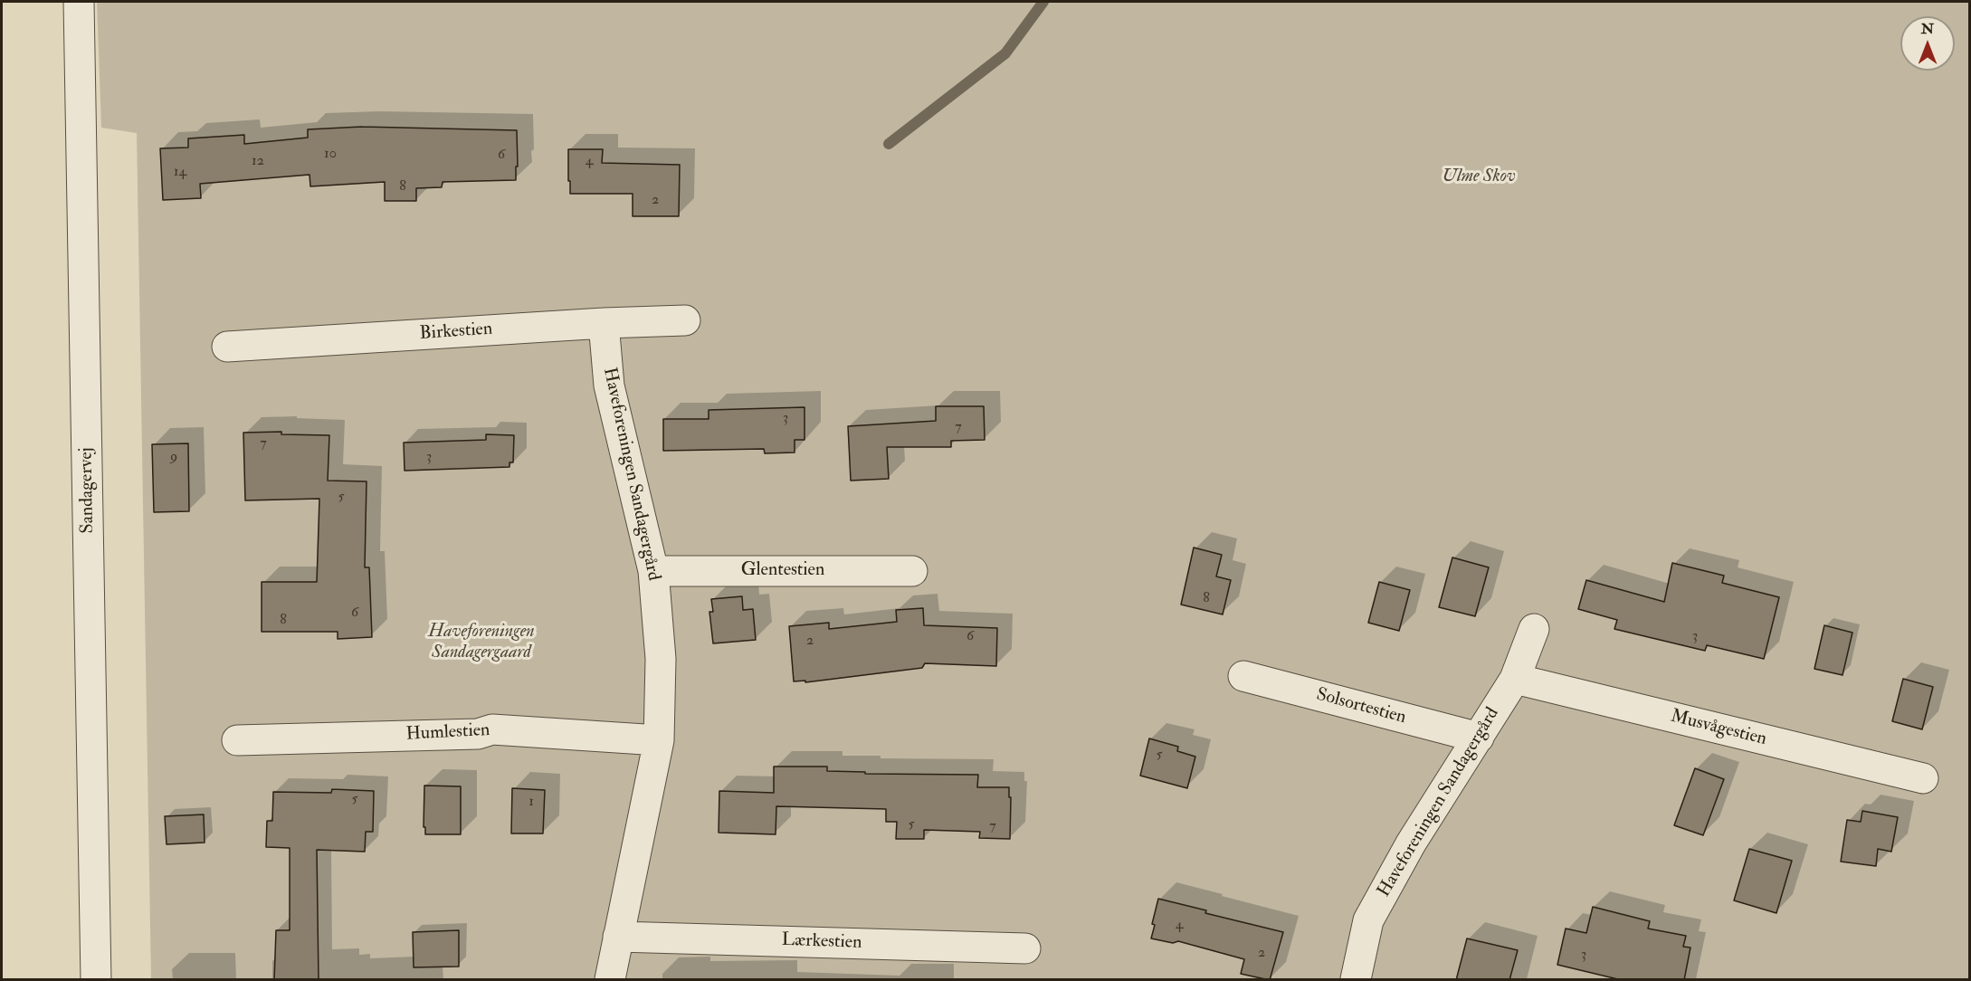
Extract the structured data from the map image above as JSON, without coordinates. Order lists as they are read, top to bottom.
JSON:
{
  "streets": {
    "street": [
      "Birkestien",
      "Haveforeningen Sandagergård",
      "Sandagervej",
      "Glentestien",
      "Solsortestien",
      "Musvågestien",
      "Humlestien",
      "Lærkestien"
    ]
  },
  "crossings": [
    ["Birkestien", "Haveforeningen Sandagergård"],
    ["Haveforeningen Sandagergård", "Glentestien"],
    ["Haveforeningen Sandagergård", "Solsortestien"],
    ["Haveforeningen Sandagergård", "Musvågestien"],
    ["Haveforeningen Sandagergård", "Humlestien"],
    ["Haveforeningen Sandagergård", "Lærkestien"]
  ],
  "parks": ["Ulme Skov", "Haveforeningen Sandagergaard"],
  "house_numbers": [
    "10",
    "6",
    "12",
    "4",
    "14",
    "8",
    "2",
    "3",
    "7",
    "7",
    "9",
    "3",
    "5",
    "8",
    "6",
    "8",
    "6",
    "3",
    "2",
    "5",
    "5",
    "1",
    "5",
    "7",
    "4",
    "2",
    "3"
  ],
  "north": "top"
}
